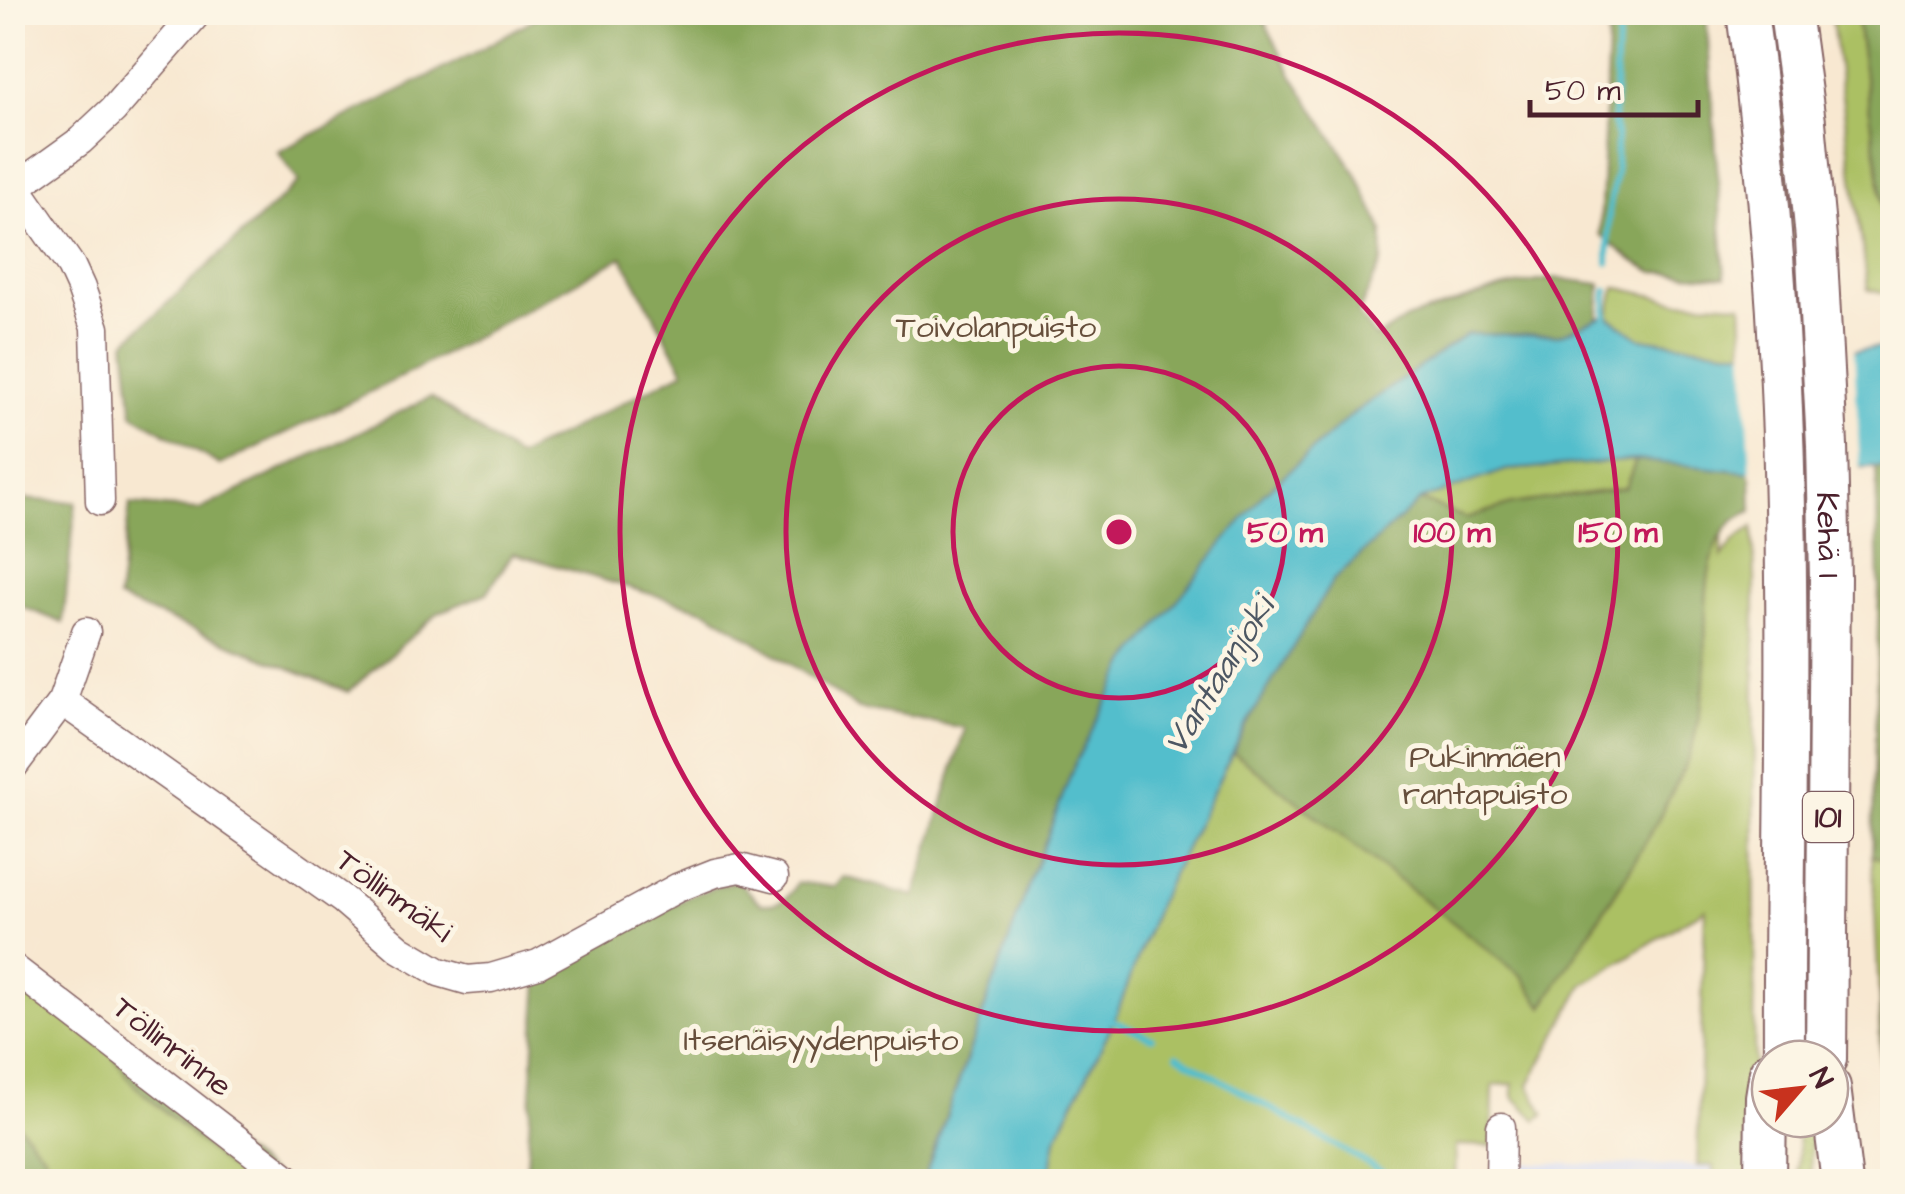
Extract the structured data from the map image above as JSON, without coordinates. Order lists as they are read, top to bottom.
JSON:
{
  "streets": {
    "highway": ["Kehä I", "101"],
    "street": ["Töllinmäki", "Töllinrinne"]
  },
  "water": ["Vantaanjoki"],
  "parks": ["Toivolanpuisto", "Pukinmäen rantapuisto", "Itsenäisyydenpuisto"],
  "scale_bar": "50 m",
  "north": "top right",
  "rings": ["50 m", "100 m", "150 m"]
}
